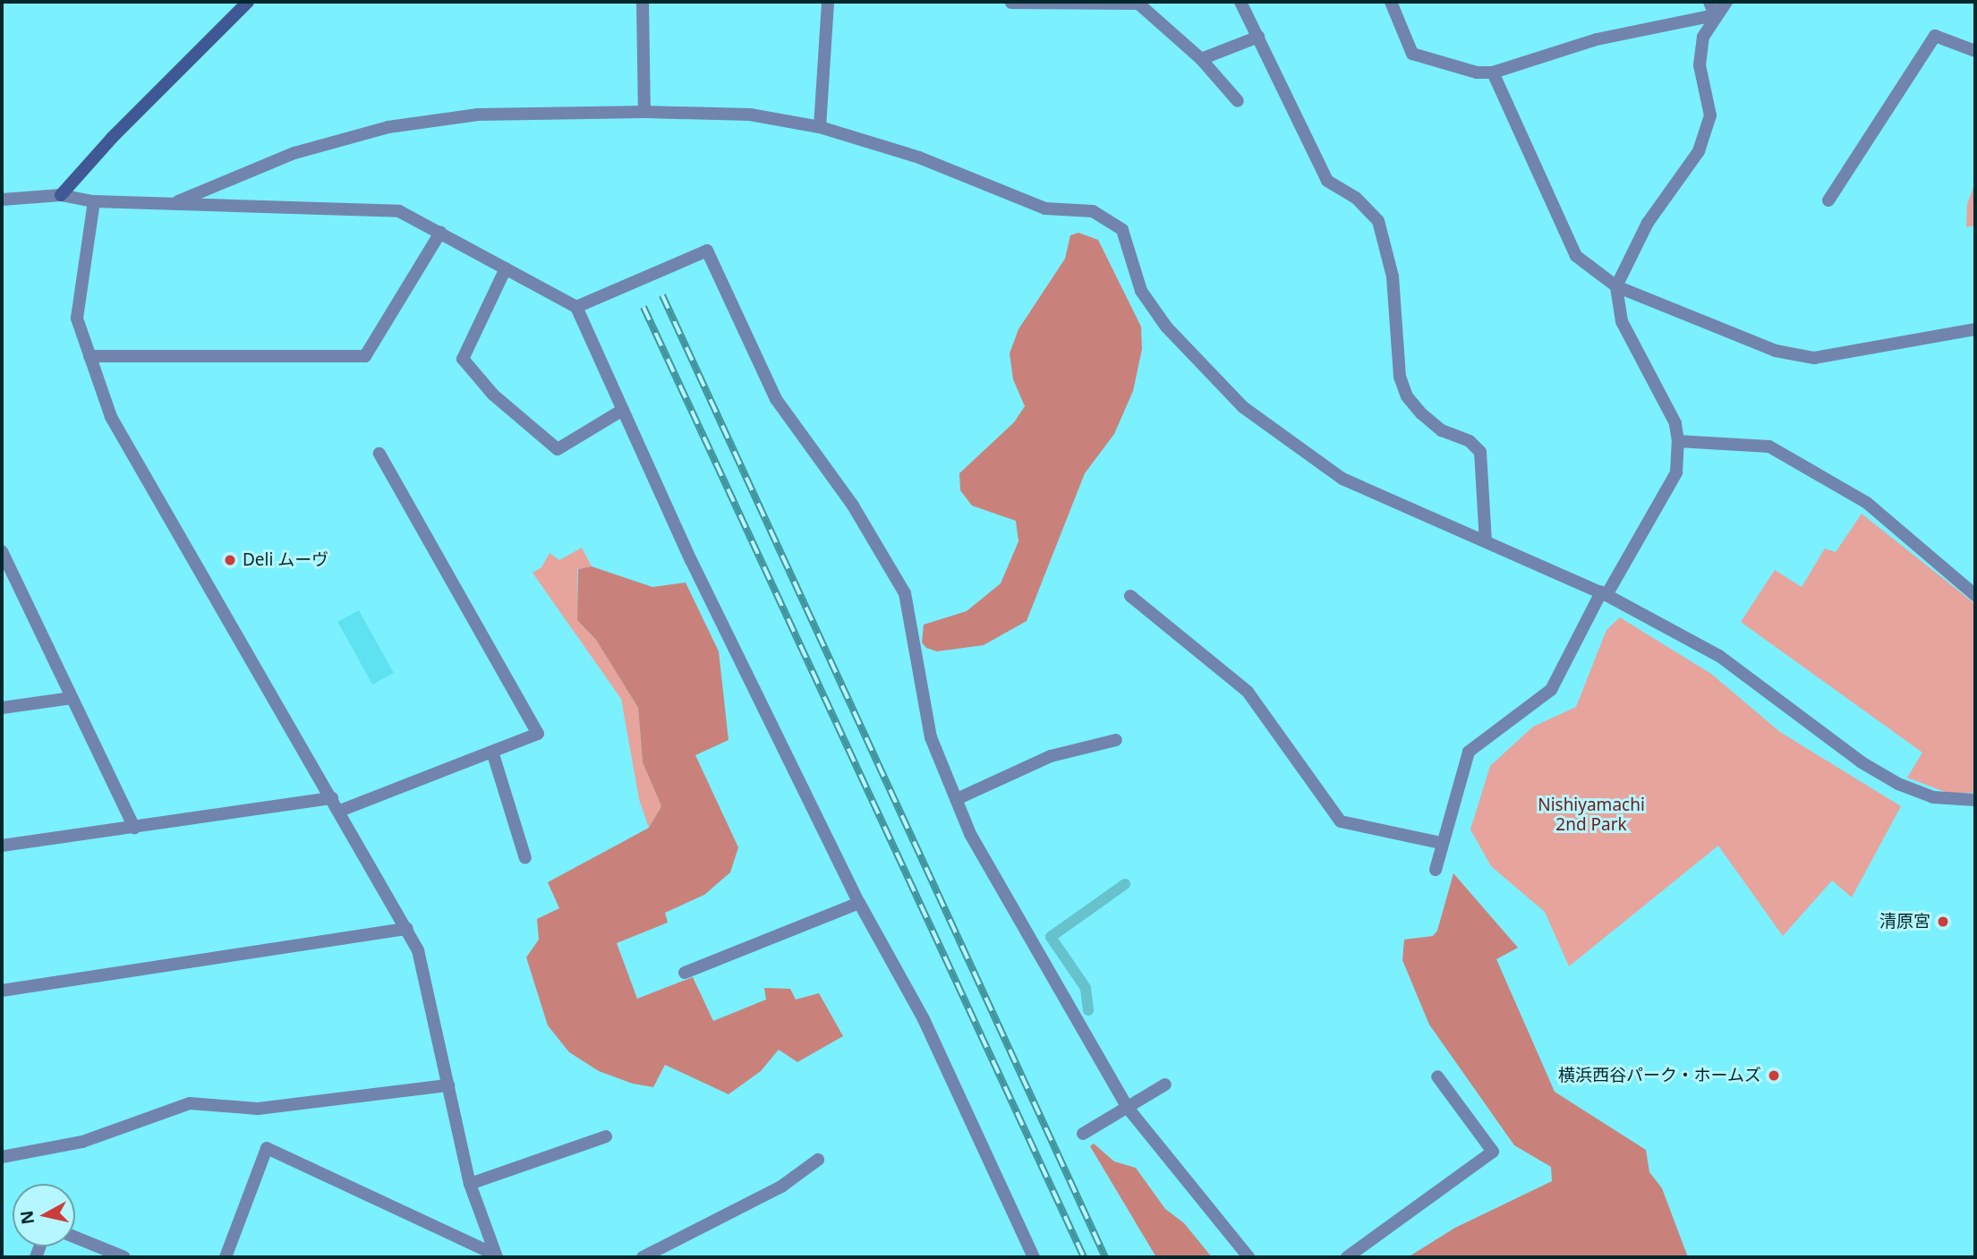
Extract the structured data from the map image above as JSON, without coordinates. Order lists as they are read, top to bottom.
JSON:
{
  "parks": ["Nishiyamachi 2nd Park"],
  "places": ["Deli ムーヴ", "清原宮", "横浜西谷パーク・ホームズ"],
  "north": "left"
}
